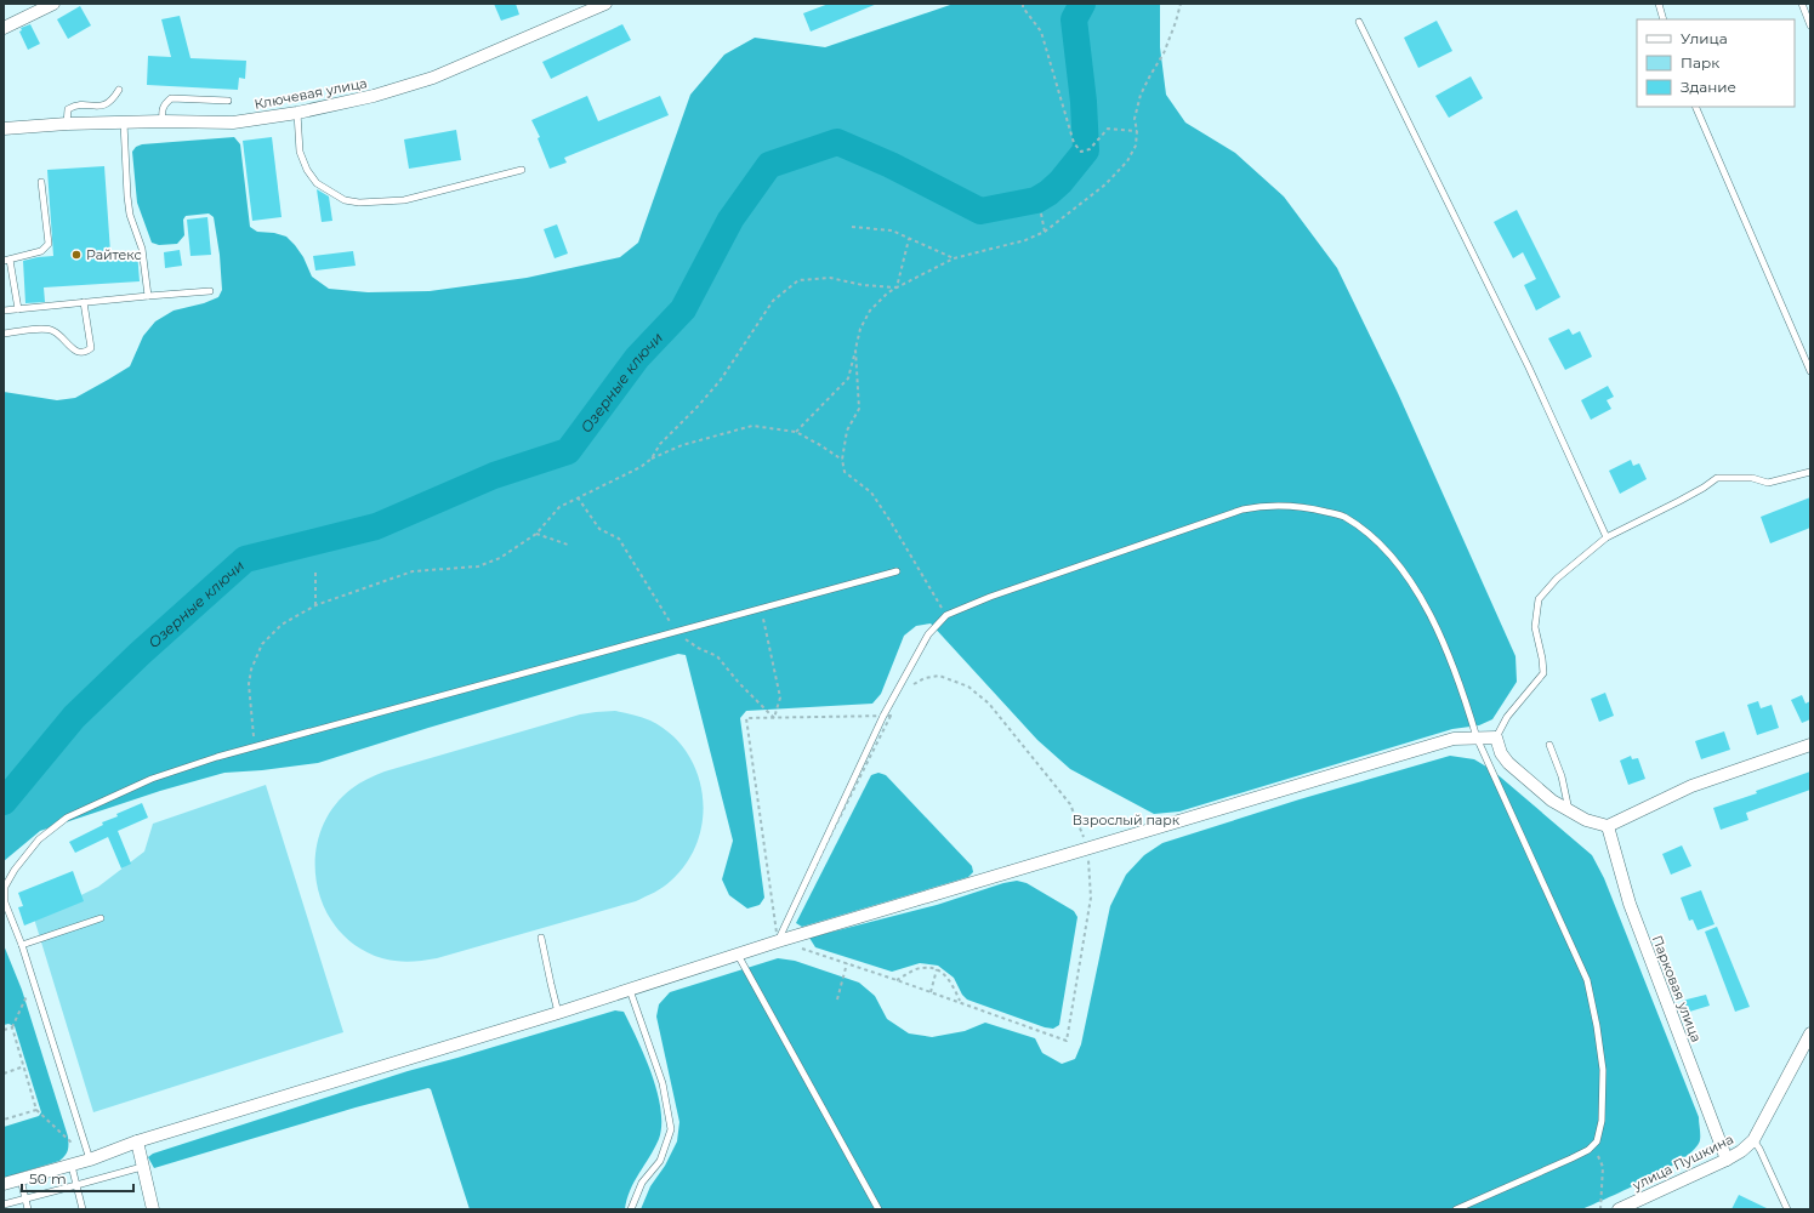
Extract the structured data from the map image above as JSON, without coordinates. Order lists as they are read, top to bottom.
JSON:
{
  "streets": {
    "street": ["Ключевая улица", "Парковая улица", "улица Пушкина"]
  },
  "crossings": [
    ["Парковая улица", "улица Пушкина"]
  ],
  "water": ["Озерные ключи"],
  "parks": ["Взрослый парк"],
  "places": ["Райтекс"],
  "legend": ["Улица", "Парк", "Здание"],
  "scale_bar": "50 m"
}
